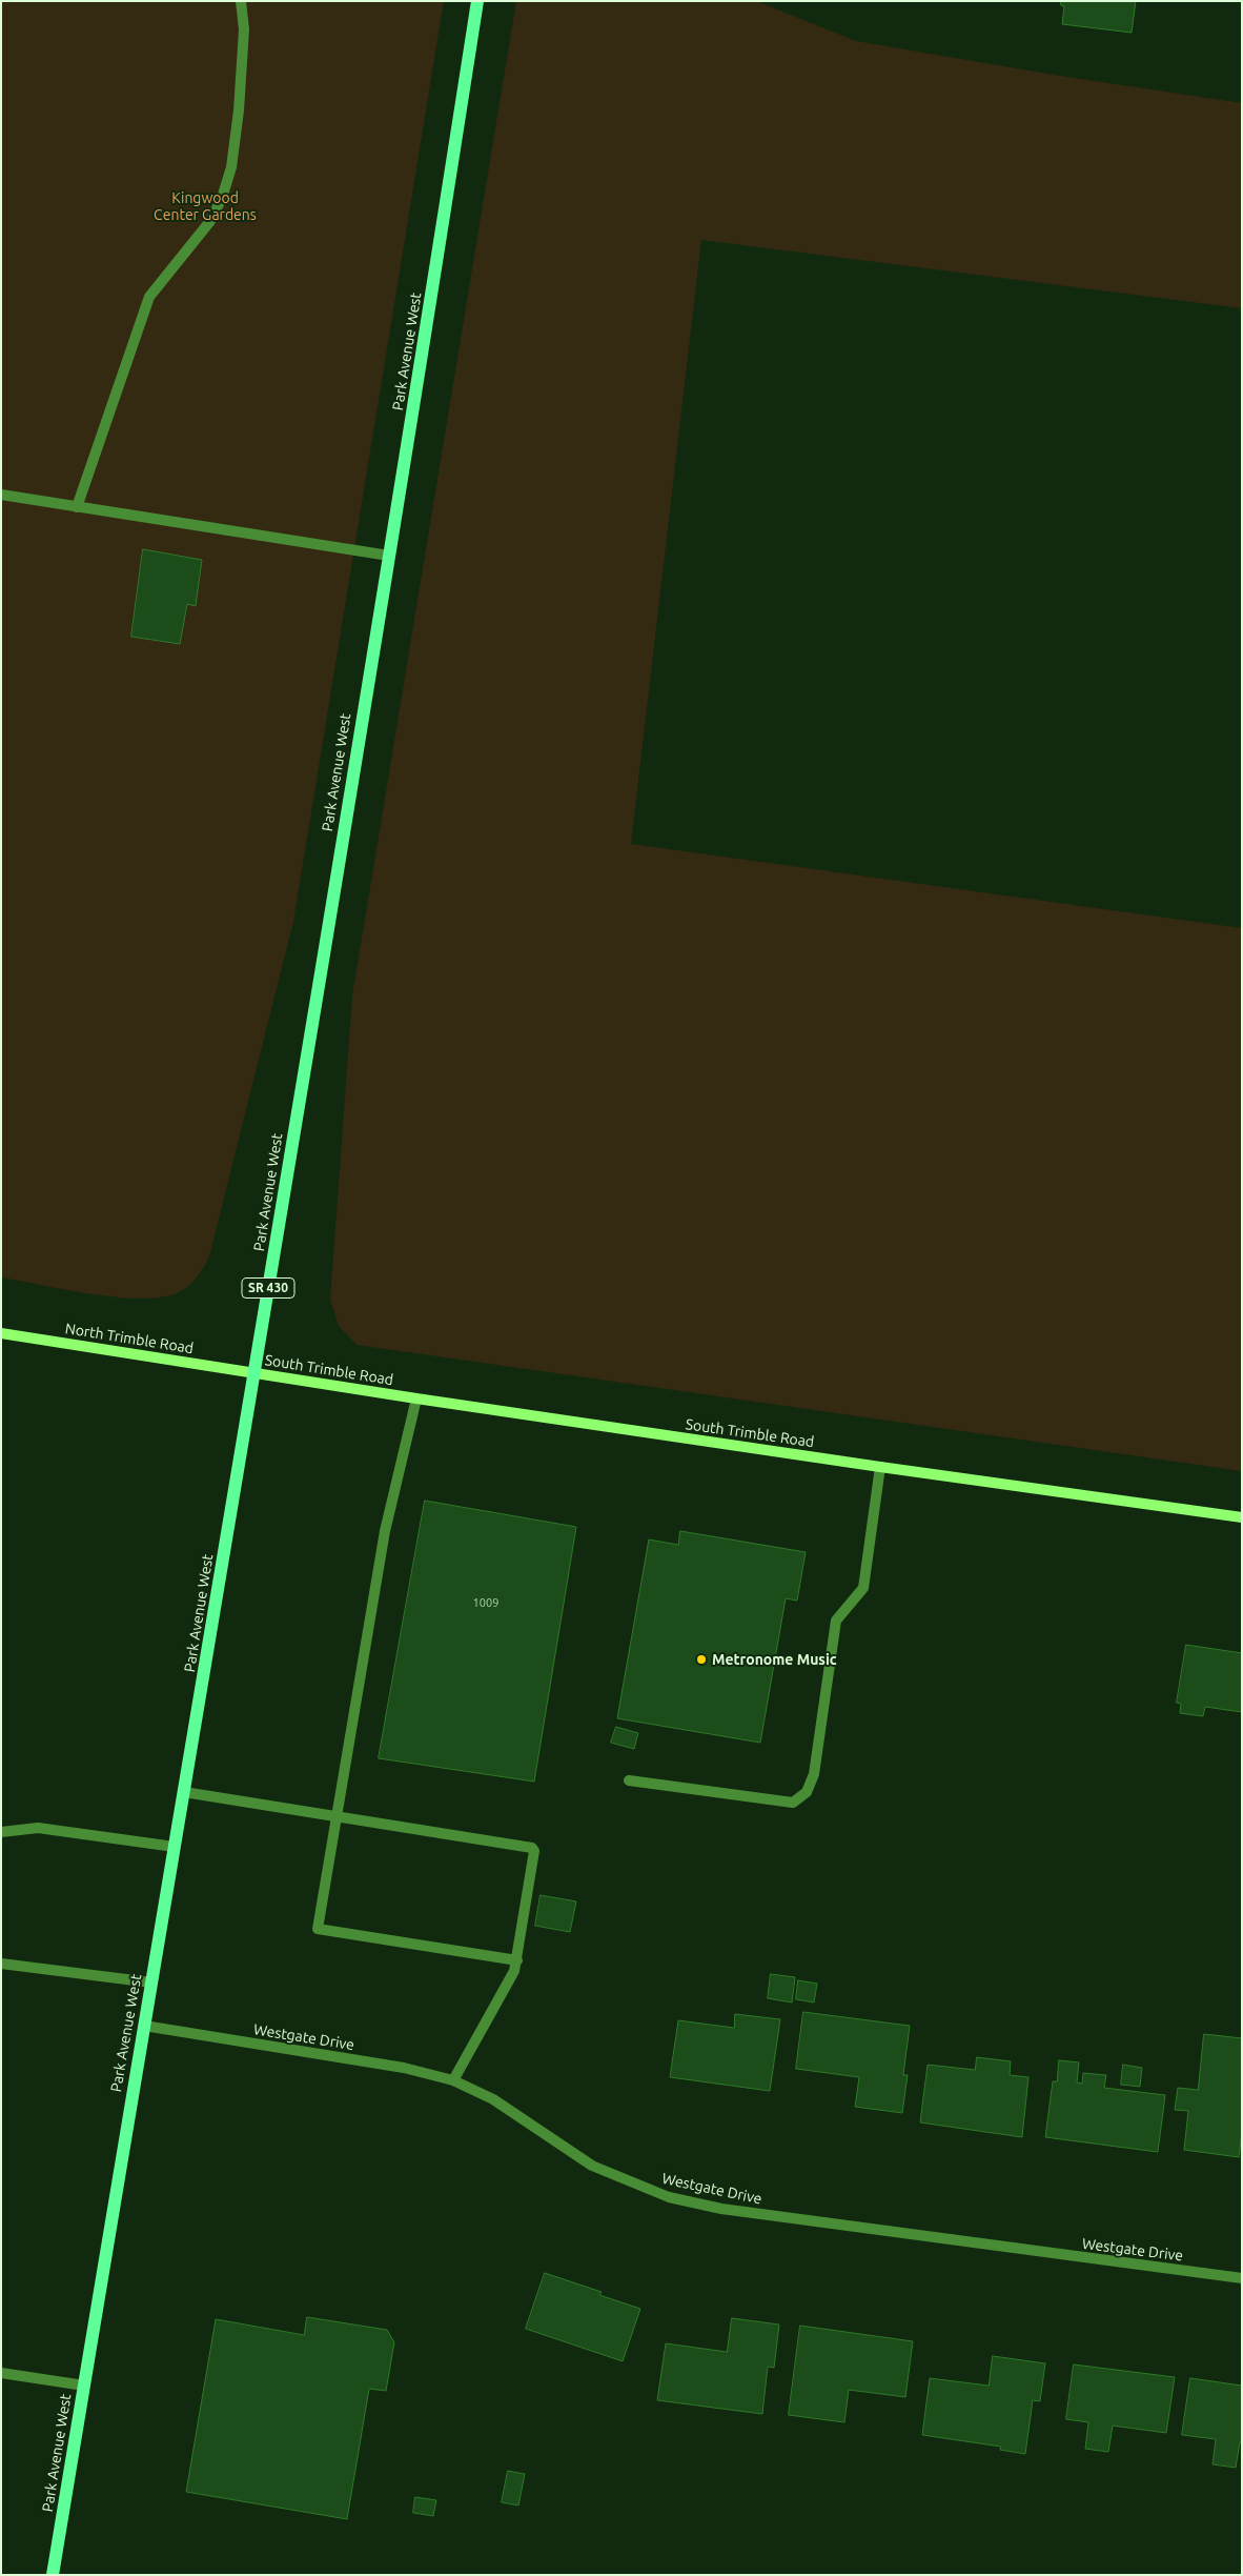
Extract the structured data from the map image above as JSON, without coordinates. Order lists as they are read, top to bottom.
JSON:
{
  "streets": {
    "main road": [
      "Park Avenue West",
      "SR 430",
      "North Trimble Road",
      "South Trimble Road"
    ],
    "street": ["Westgate Drive"]
  },
  "crossings": [
    ["Park Avenue West", "North Trimble Road"],
    ["Park Avenue West", "South Trimble Road"],
    ["Park Avenue West", "Westgate Drive"],
    ["North Trimble Road", "South Trimble Road"]
  ],
  "parks": ["Kingwood Center Gardens"],
  "places": ["Metronome Music"],
  "house_numbers": ["1009"]
}
